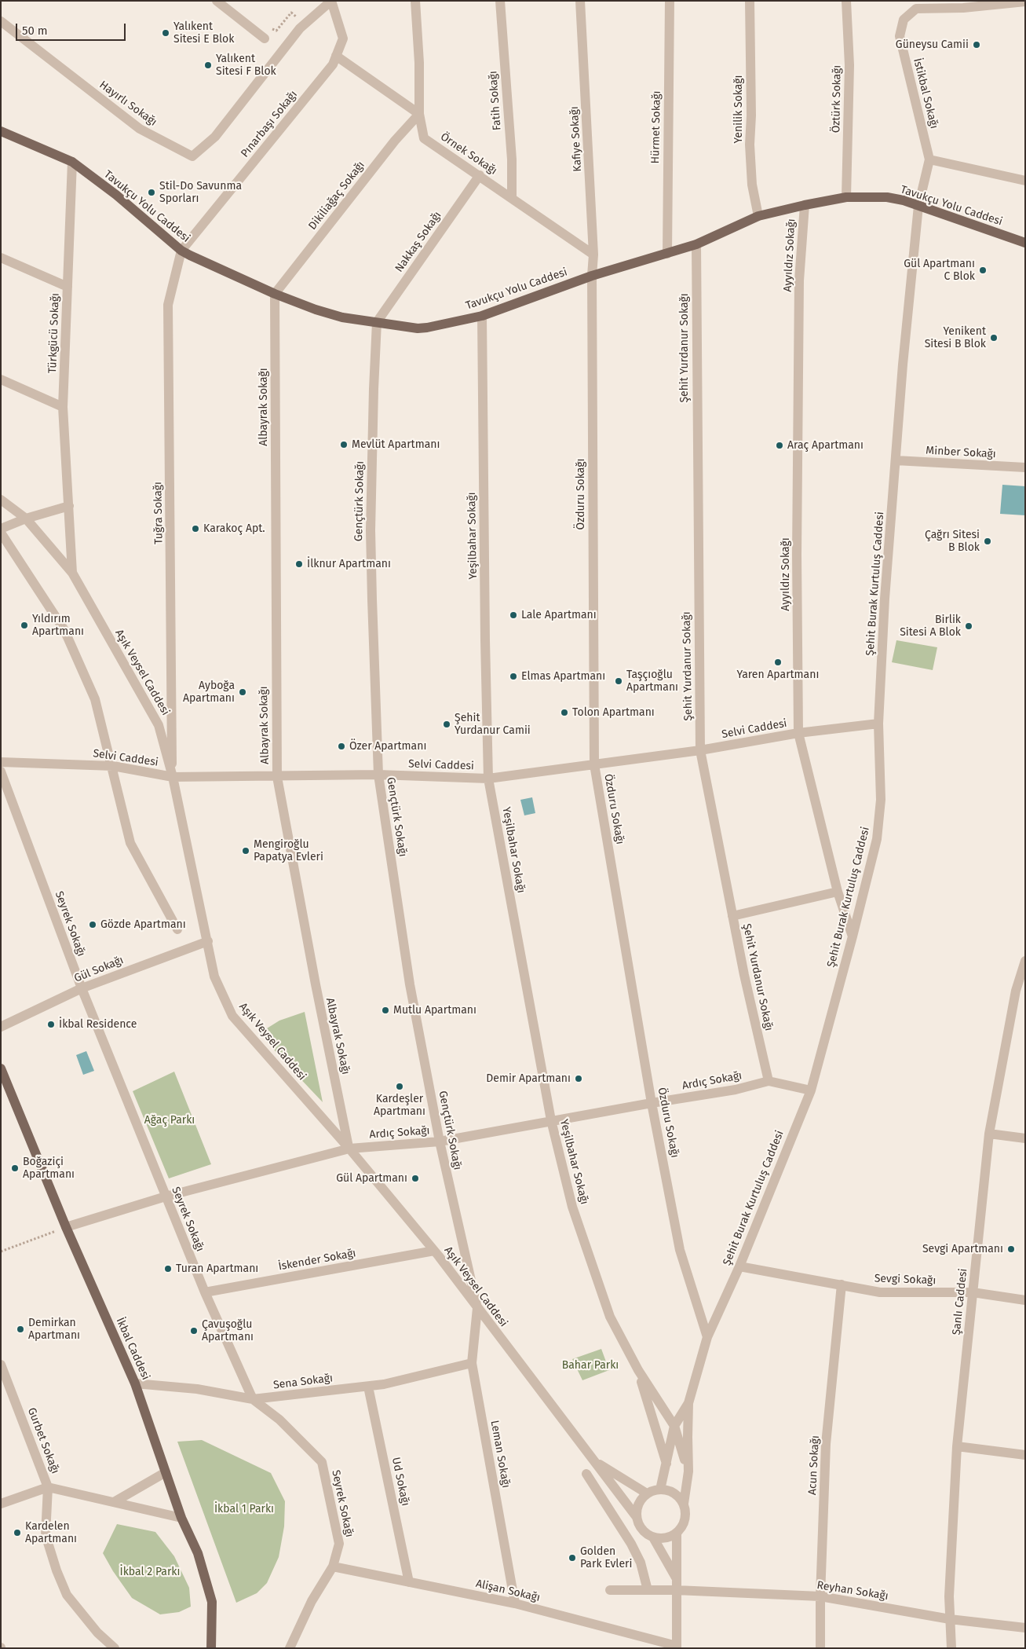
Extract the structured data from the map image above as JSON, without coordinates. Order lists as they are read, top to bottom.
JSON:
{
  "streets": {
    "main road": ["Tavukçu Yolu Caddesi", "İkbal Caddesi"],
    "street": [
      "İstikbal Sokağı",
      "Öztürk Sokağı",
      "Fatih Sokağı",
      "Hayırlı Sokağı",
      "Yenilik Sokağı",
      "Pınarbaşı Sokağı",
      "Hürmet Sokağı",
      "Kafiye Sokağı",
      "Örnek Sokağı",
      "Dikiliağaç Sokağı",
      "Nakkaş Sokağı",
      "Ayyıldız Sokağı",
      "Türkgücü Sokağı",
      "Şehit Yurdanur Sokağı",
      "Albayrak Sokağı",
      "Minber Sokağı",
      "Özduru Sokağı",
      "Gençtürk Sokağı",
      "Tuğra Sokağı",
      "Yeşilbahar Sokağı",
      "Şehit Burak Kurtuluş Caddesi",
      "Aşık Veysel Caddesi",
      "Selvi Caddesi",
      "Seyrek Sokağı",
      "Gül Sokağı",
      "Ardıç Sokağı",
      "İskender Sokağı",
      "Sevgi Sokağı",
      "Şanlı Caddesi",
      "Sena Sokağı",
      "Gurbet Sokağı",
      "Leman Sokağı",
      "Acun Sokağı",
      "Ud Sokağı",
      "Alişan Sokağı",
      "Reyhan Sokağı"
    ]
  },
  "crossings": [
    ["İstikbal Sokağı", "Şehit Burak Kurtuluş Caddesi"],
    ["Öztürk Sokağı", "Tavukçu Yolu Caddesi"],
    ["Fatih Sokağı", "Örnek Sokağı"],
    ["Hayırlı Sokağı", "Pınarbaşı Sokağı"],
    ["Yenilik Sokağı", "Tavukçu Yolu Caddesi"],
    ["Pınarbaşı Sokağı", "Tavukçu Yolu Caddesi"],
    ["Pınarbaşı Sokağı", "Tuğra Sokağı"],
    ["Hürmet Sokağı", "Tavukçu Yolu Caddesi"],
    ["Kafiye Sokağı", "Örnek Sokağı"],
    ["Kafiye Sokağı", "Tavukçu Yolu Caddesi"],
    ["Kafiye Sokağı", "Özduru Sokağı"],
    ["Örnek Sokağı", "Dikiliağaç Sokağı"],
    ["Örnek Sokağı", "Nakkaş Sokağı"],
    ["Dikiliağaç Sokağı", "Tavukçu Yolu Caddesi"],
    ["Dikiliağaç Sokağı", "Albayrak Sokağı"],
    ["Tavukçu Yolu Caddesi", "Nakkaş Sokağı"],
    ["Tavukçu Yolu Caddesi", "Ayyıldız Sokağı"],
    ["Tavukçu Yolu Caddesi", "Türkgücü Sokağı"],
    ["Tavukçu Yolu Caddesi", "Şehit Yurdanur Sokağı"],
    ["Tavukçu Yolu Caddesi", "Albayrak Sokağı"],
    ["Tavukçu Yolu Caddesi", "Özduru Sokağı"],
    ["Tavukçu Yolu Caddesi", "Gençtürk Sokağı"],
    ["Tavukçu Yolu Caddesi", "Tuğra Sokağı"],
    ["Tavukçu Yolu Caddesi", "Yeşilbahar Sokağı"],
    ["Tavukçu Yolu Caddesi", "Şehit Burak Kurtuluş Caddesi"],
    ["Nakkaş Sokağı", "Gençtürk Sokağı"],
    ["Ayyıldız Sokağı", "Şehit Burak Kurtuluş Caddesi"],
    ["Ayyıldız Sokağı", "Selvi Caddesi"],
    ["Türkgücü Sokağı", "Aşık Veysel Caddesi"],
    ["Şehit Yurdanur Sokağı", "Selvi Caddesi"],
    ["Şehit Yurdanur Sokağı", "Ardıç Sokağı"],
    ["Albayrak Sokağı", "Aşık Veysel Caddesi"],
    ["Albayrak Sokağı", "Selvi Caddesi"],
    ["Albayrak Sokağı", "Ardıç Sokağı"],
    ["Minber Sokağı", "Şehit Burak Kurtuluş Caddesi"],
    ["Özduru Sokağı", "Şehit Burak Kurtuluş Caddesi"],
    ["Özduru Sokağı", "Selvi Caddesi"],
    ["Özduru Sokağı", "Ardıç Sokağı"],
    ["Gençtürk Sokağı", "Aşık Veysel Caddesi"],
    ["Gençtürk Sokağı", "Selvi Caddesi"],
    ["Gençtürk Sokağı", "Ardıç Sokağı"],
    ["Gençtürk Sokağı", "Leman Sokağı"],
    ["Tuğra Sokağı", "Aşık Veysel Caddesi"],
    ["Tuğra Sokağı", "Selvi Caddesi"],
    ["Yeşilbahar Sokağı", "Şehit Burak Kurtuluş Caddesi"],
    ["Yeşilbahar Sokağı", "Selvi Caddesi"],
    ["Yeşilbahar Sokağı", "Ardıç Sokağı"],
    ["Şehit Burak Kurtuluş Caddesi", "Aşık Veysel Caddesi"],
    ["Şehit Burak Kurtuluş Caddesi", "Selvi Caddesi"],
    ["Şehit Burak Kurtuluş Caddesi", "Ardıç Sokağı"],
    ["Şehit Burak Kurtuluş Caddesi", "Sevgi Sokağı"],
    ["Aşık Veysel Caddesi", "Selvi Caddesi"],
    ["Aşık Veysel Caddesi", "Gül Sokağı"],
    ["Aşık Veysel Caddesi", "Ardıç Sokağı"],
    ["Aşık Veysel Caddesi", "İskender Sokağı"],
    ["Aşık Veysel Caddesi", "Leman Sokağı"],
    ["Seyrek Sokağı", "Gül Sokağı"],
    ["Seyrek Sokağı", "Ardıç Sokağı"],
    ["Seyrek Sokağı", "İskender Sokağı"],
    ["Seyrek Sokağı", "Sena Sokağı"],
    ["Seyrek Sokağı", "Alişan Sokağı"],
    ["Ardıç Sokağı", "İkbal Caddesi"],
    ["Sevgi Sokağı", "Şanlı Caddesi"],
    ["Sevgi Sokağı", "Acun Sokağı"],
    ["Şanlı Caddesi", "Reyhan Sokağı"],
    ["İkbal Caddesi", "Sena Sokağı"],
    ["Sena Sokağı", "Leman Sokağı"],
    ["Sena Sokağı", "Ud Sokağı"],
    ["Leman Sokağı", "Alişan Sokağı"],
    ["Acun Sokağı", "Reyhan Sokağı"],
    ["Ud Sokağı", "Alişan Sokağı"]
  ],
  "parks": [
    "Ağaç Parkı",
    "Bahar Parkı",
    "İkbal 1 Parkı",
    "İkbal 2 Parkı"
  ],
  "places": [
    "Yalıkent Sitesi E Blok",
    "Güneysu Camii",
    "Yalıkent Sitesi F Blok",
    "Stil-Do Savunma Sporları",
    "Gül Apartmanı C Blok",
    "Yenikent Sitesi B Blok",
    "Mevlüt Apartmanı",
    "Araç Apartmanı",
    "Karakoç Apt.",
    "Çağrı Sitesi B Blok",
    "İlknur Apartmanı",
    "Lale Apartmanı",
    "Yıldırım Apartmanı",
    "Birlik Sitesi A Blok",
    "Yaren Apartmanı",
    "Elmas Apartmanı",
    "Taşçıoğlu Apartmanı",
    "Ayboğa Apartmanı",
    "Tolon Apartmanı",
    "Şehit Yurdanur Camii",
    "Özer Apartmanı",
    "Mengiroğlu Papatya Evleri",
    "Gözde Apartmanı",
    "Mutlu Apartmanı",
    "İkbal Residence",
    "Demir Apartmanı",
    "Kardeşler Apartmanı",
    "Boğaziçi Apartmanı",
    "Gül Apartmanı",
    "Sevgi Apartmanı",
    "Turan Apartmanı",
    "Demirkan Apartmanı",
    "Çavuşoğlu Apartmanı",
    "Kardelen Apartmanı",
    "Golden Park Evleri"
  ],
  "scale_bar": "50 m"
}
